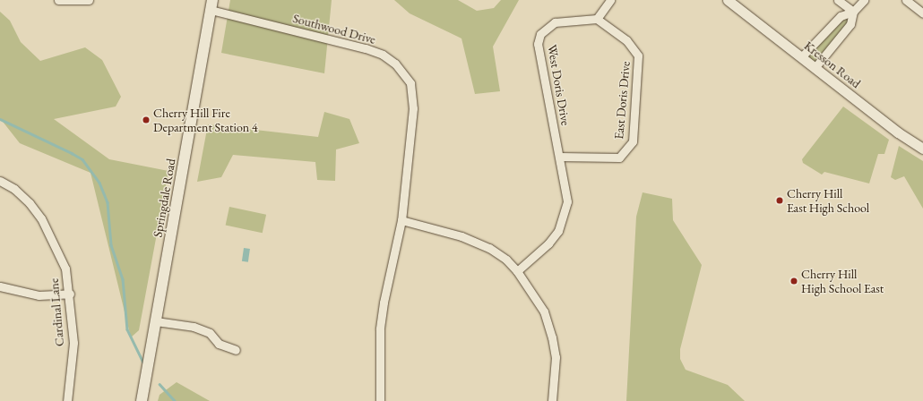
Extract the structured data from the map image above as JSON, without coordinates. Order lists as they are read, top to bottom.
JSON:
{
  "streets": {
    "main road": ["Springdale Road"],
    "street": [
      "Southwood Drive",
      "Kresson Road",
      "West Doris Drive",
      "East Doris Drive",
      "Cardinal Lane"
    ]
  },
  "crossings": [
    ["Southwood Drive", "Springdale Road"],
    ["West Doris Drive", "East Doris Drive"]
  ],
  "places": ["Cherry Hill Fire Department Station 4", "Cherry Hill East High School", "Cherry Hill High School East"]
}
